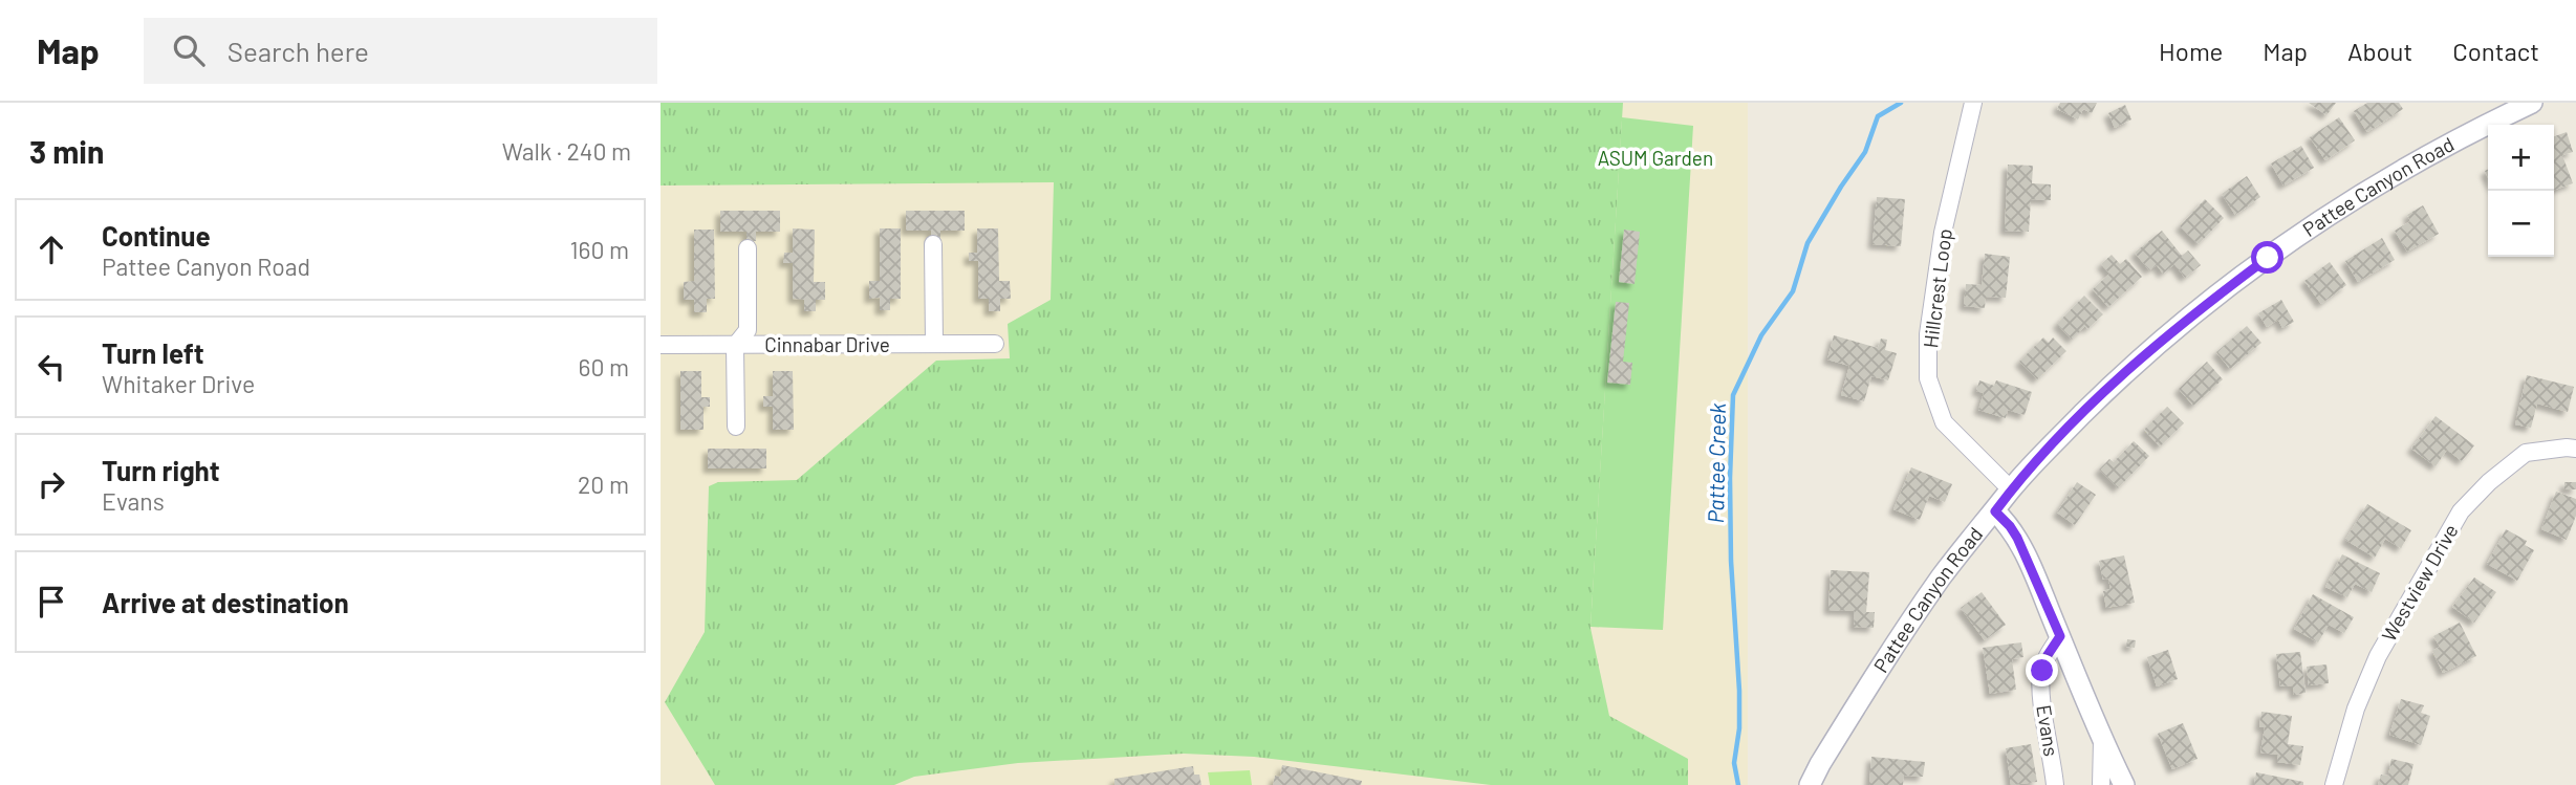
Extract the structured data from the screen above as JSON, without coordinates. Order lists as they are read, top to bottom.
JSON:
{
  "streets": {
    "street": [
      "Pattee Canyon Road",
      "Hillcrest Loop",
      "Cinnabar Drive",
      "Westview Drive",
      "Evans"
    ]
  },
  "crossings": [
    ["Pattee Canyon Road", "Hillcrest Loop"]
  ],
  "water": ["Pattee Creek"],
  "parks": ["ASUM Garden"],
  "page": {
    "header": "Map",
    "search": "Search here",
    "nav": [
      "Home",
      "Map",
      "About",
      "Contact"
    ],
    "heading": ["3 min", "Walk · 240 m"],
    "map_buttons": ["+", "−"],
    "list": [
      ["Continue", "Pattee Canyon Road", "160 m"],
      ["Turn left", "Whitaker Drive", "60 m"],
      ["Turn right", "Evans", "20 m"],
      "Arrive at destination"
    ]
  }
}
